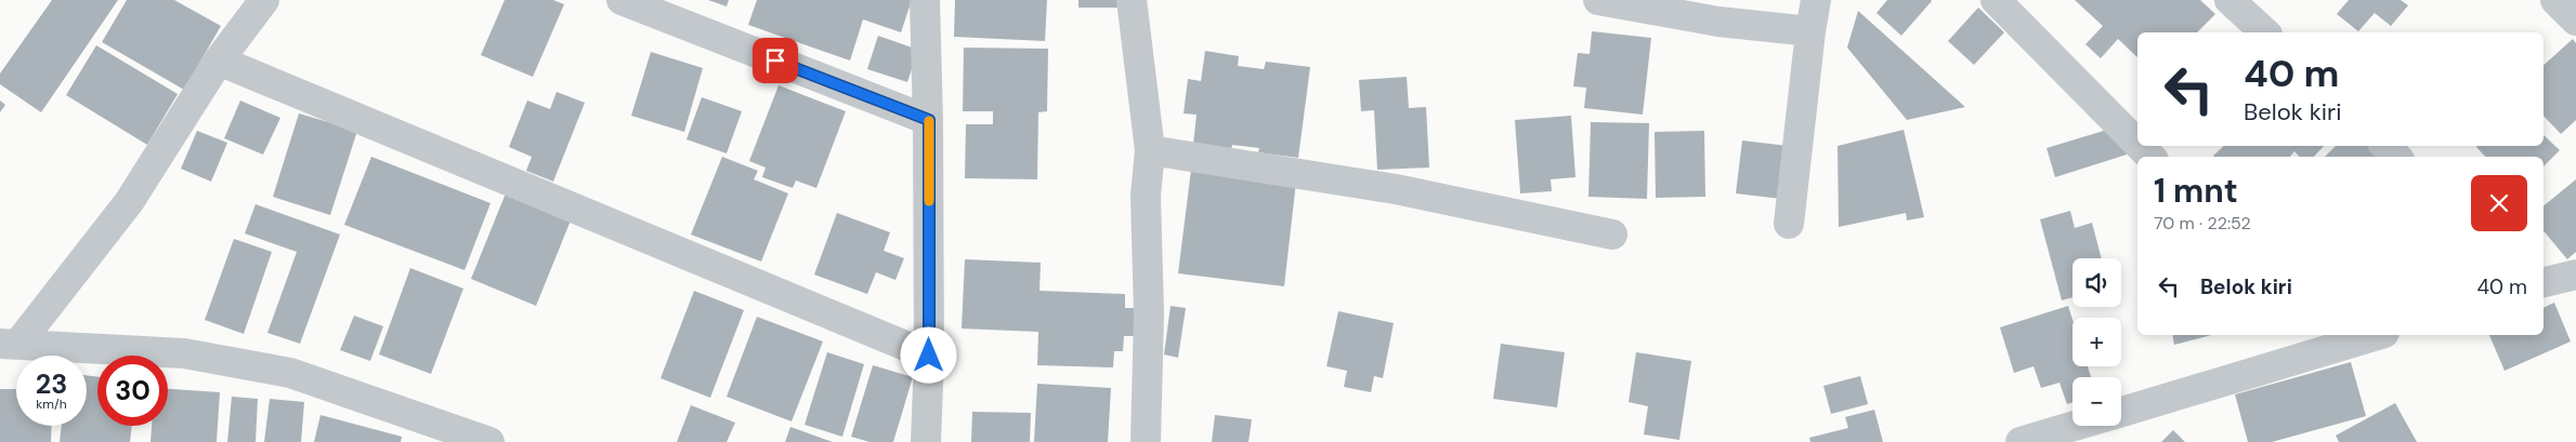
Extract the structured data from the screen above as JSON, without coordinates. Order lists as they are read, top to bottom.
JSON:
{
  "page": {
    "turn": ["40 m", "Belok kiri"],
    "heading": ["1 mnt", "70 m · 22:52"],
    "list": [
      {
        "name": "Belok kiri",
        "value": "40 m"
      }
    ],
    "map_buttons": ["+", "−"],
    "speed": "23 km/h",
    "limit": "30"
  }
}
